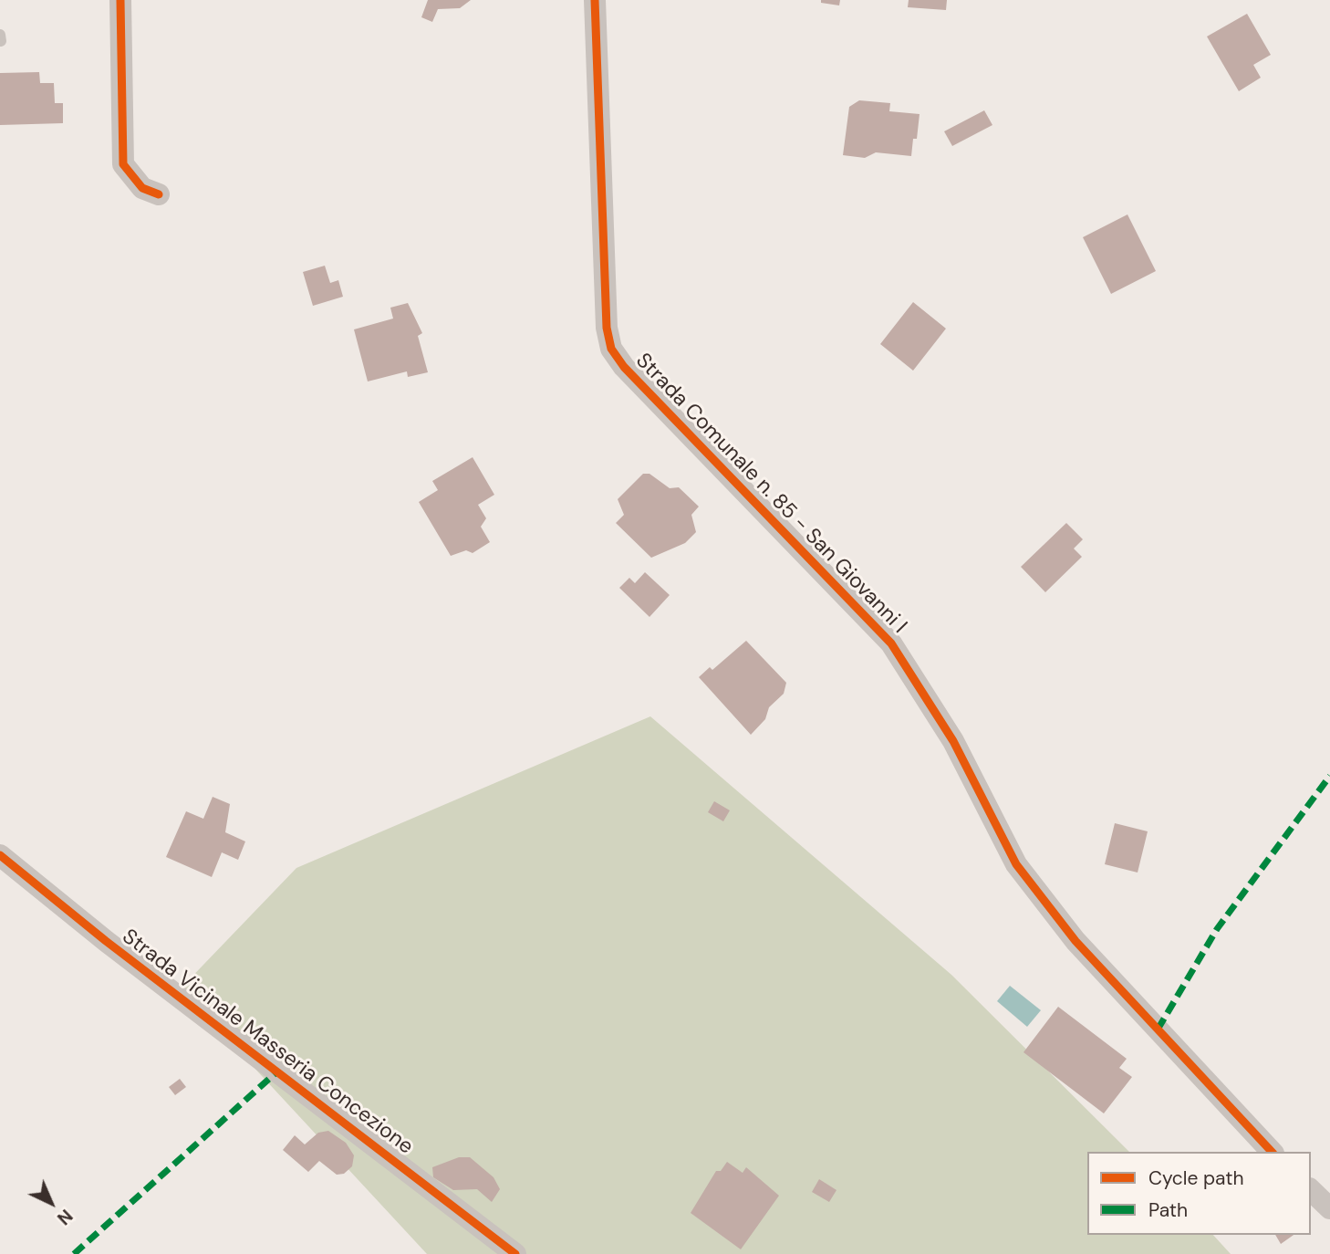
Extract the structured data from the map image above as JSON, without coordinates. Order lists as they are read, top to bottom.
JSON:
{
  "streets": {
    "street": ["Strada Comunale n. 85 - San Giovanni I", "Strada Vicinale Masseria Concezione"]
  },
  "legend": ["Cycle path", "Path"],
  "north": "bottom right"
}
